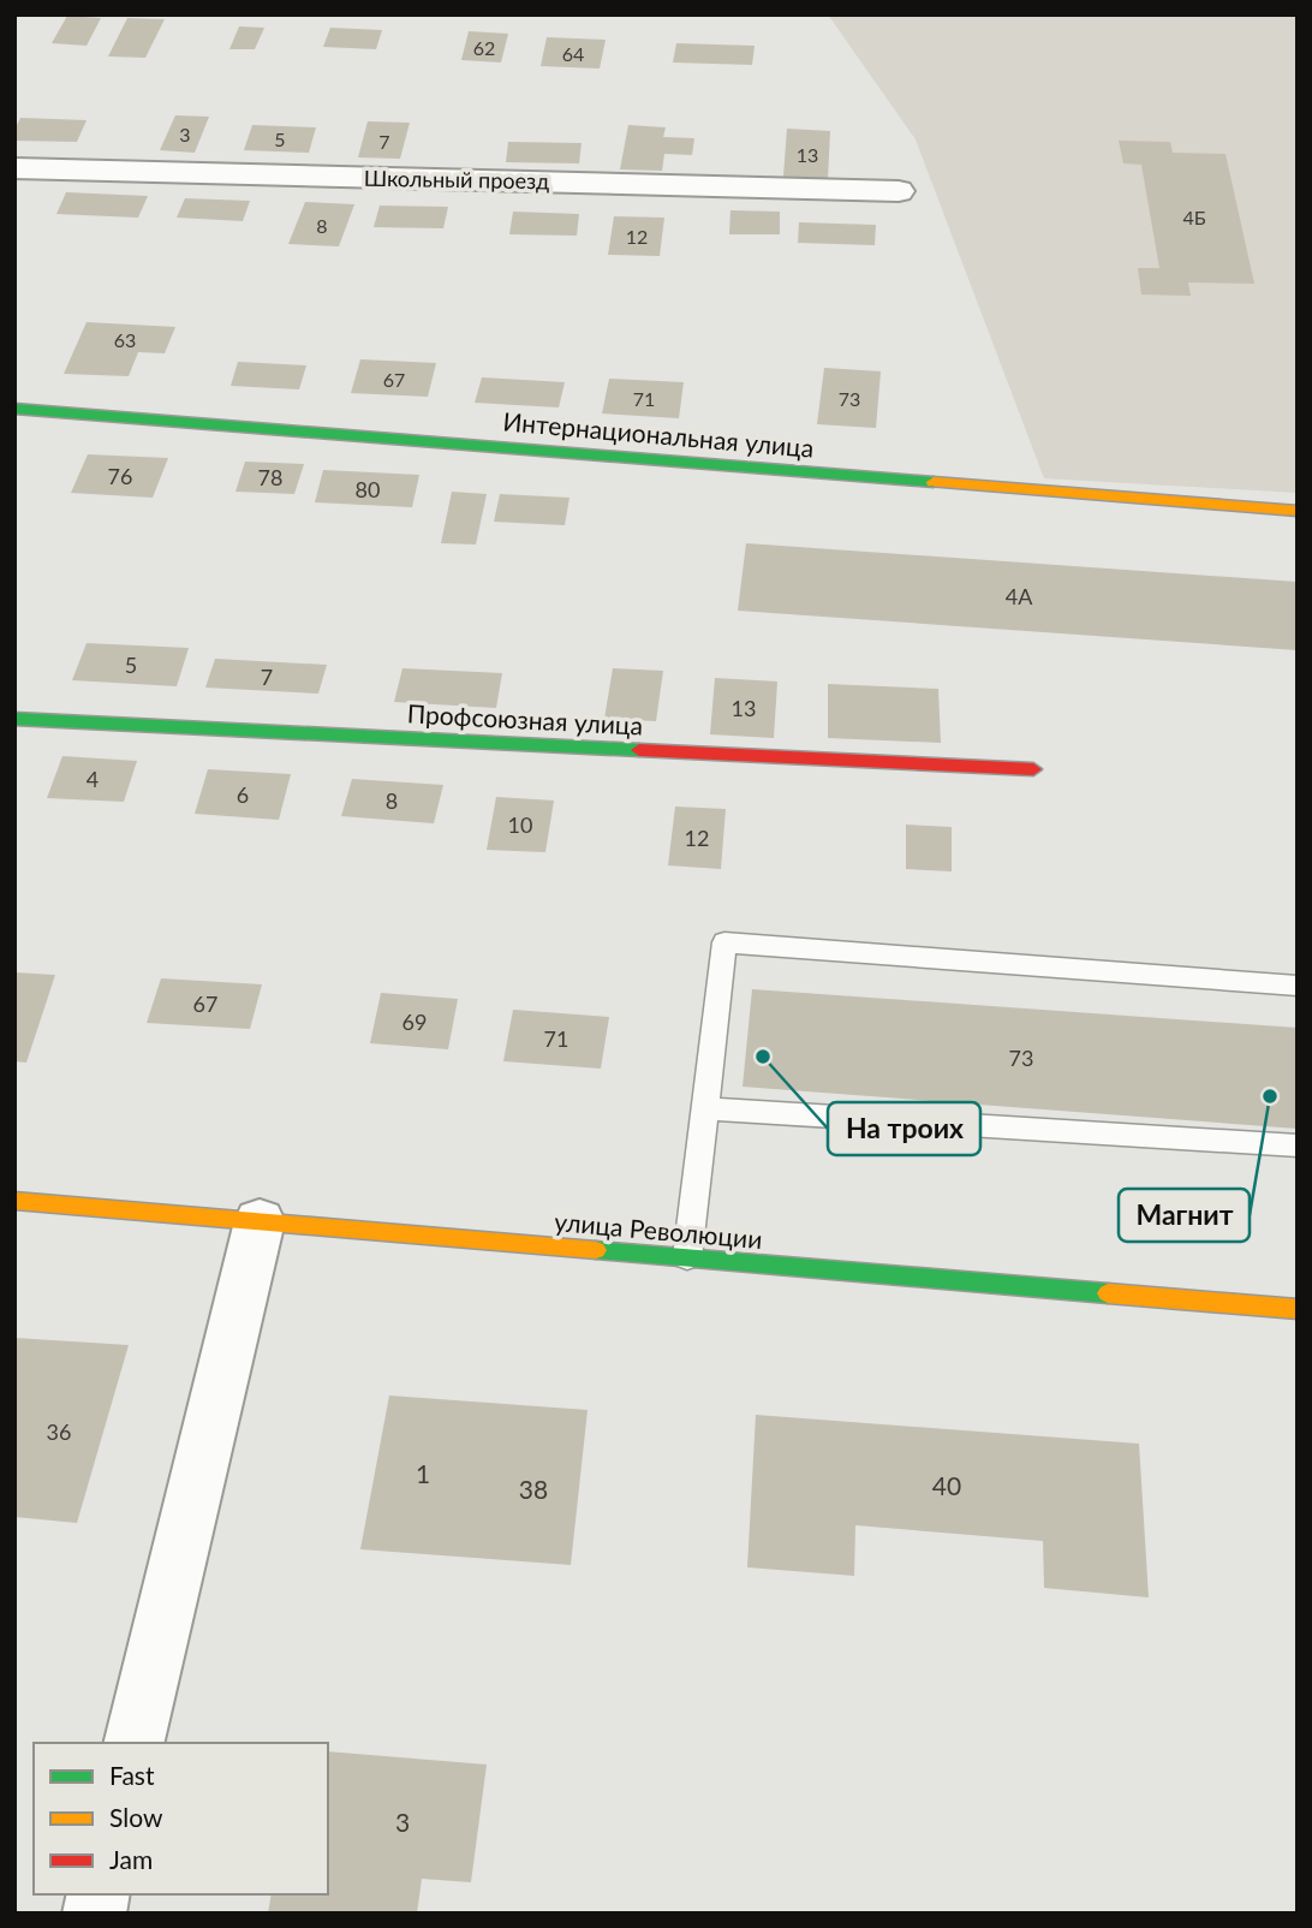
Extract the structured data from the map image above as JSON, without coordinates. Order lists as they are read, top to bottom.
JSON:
{
  "streets": {
    "street": [
      "Школьный проезд",
      "Интернациональная улица",
      "Профсоюзная улица",
      "улица Революции"
    ]
  },
  "places": ["На троих", "Магнит"],
  "house_numbers": [
    "62",
    "64",
    "3",
    "5",
    "7",
    "13",
    "4Б",
    "8",
    "12",
    "63",
    "67",
    "71",
    "73",
    "76",
    "78",
    "80",
    "4А",
    "5",
    "7",
    "13",
    "4",
    "6",
    "8",
    "10",
    "12",
    "67",
    "69",
    "71",
    "73",
    "36",
    "1",
    "40",
    "38",
    "3"
  ],
  "legend": ["Fast", "Slow", "Jam"]
}
